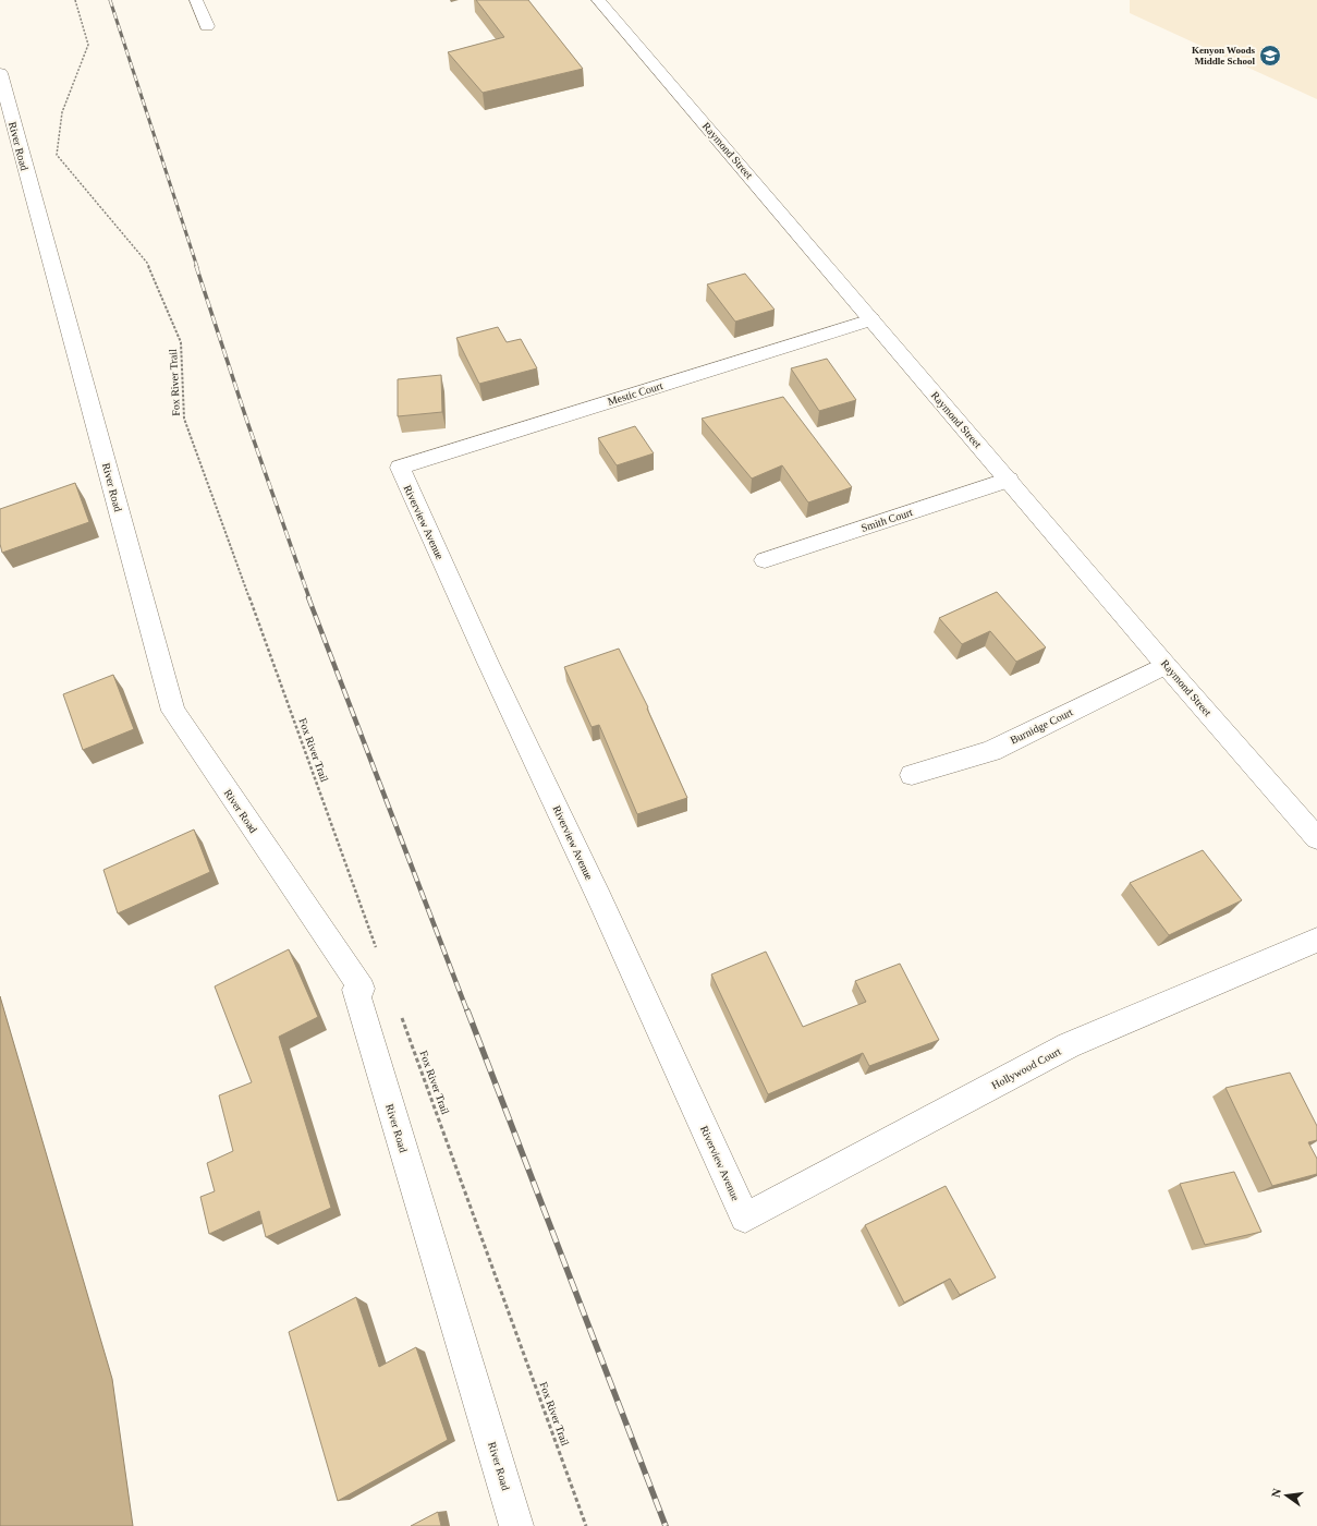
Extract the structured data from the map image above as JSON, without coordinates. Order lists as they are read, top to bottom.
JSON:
{
  "streets": {
    "street": [
      "River Road",
      "Raymond Street",
      "Mestic Court",
      "Smith Court",
      "Riverview Avenue",
      "Burnidge Court",
      "Hollywood Court"
    ],
    "path": ["Fox River Trail"]
  },
  "crossings": [
    ["Raymond Street", "Mestic Court"],
    ["Raymond Street", "Smith Court"],
    ["Raymond Street", "Burnidge Court"],
    ["Mestic Court", "Riverview Avenue"],
    ["Riverview Avenue", "Hollywood Court"]
  ],
  "places": {
    "school or university": ["Kenyon Woods Middle School"]
  },
  "north": "left"
}
